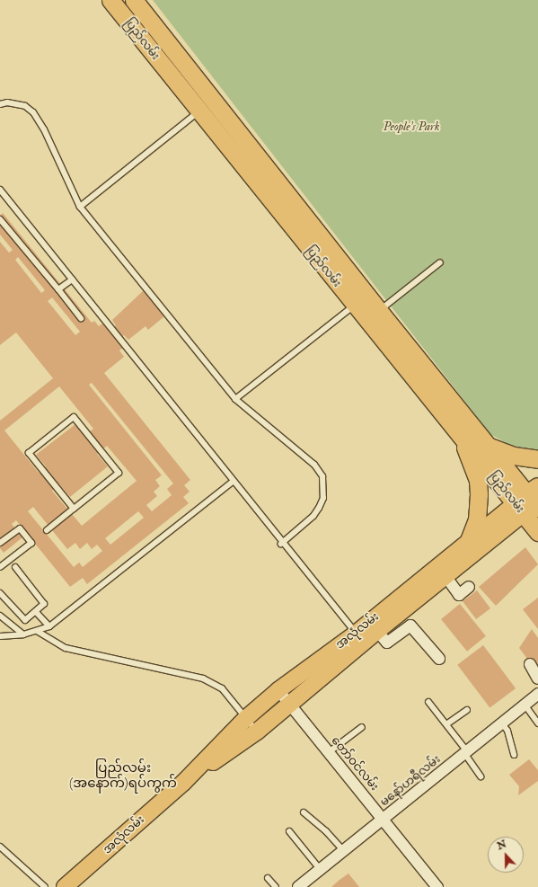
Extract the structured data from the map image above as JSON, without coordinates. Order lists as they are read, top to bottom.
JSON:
{
  "streets": {
    "highway": ["ပြည်လမ်း"],
    "main road": ["အလုံလမ်း"],
    "street": ["တော်ဝင်လမ်း", "မနော်ဟရီလမ်း"]
  },
  "crossings": [
    ["ပြည်လမ်း", "အလုံလမ်း"],
    ["အလုံလမ်း", "တော်ဝင်လမ်း"],
    ["တော်ဝင်လမ်း", "မနော်ဟရီလမ်း"]
  ],
  "districts": ["ပြည်လမ်း (အနောက်)ရပ်ကွက်"],
  "parks": ["People's Park"],
  "north": "top"
}
